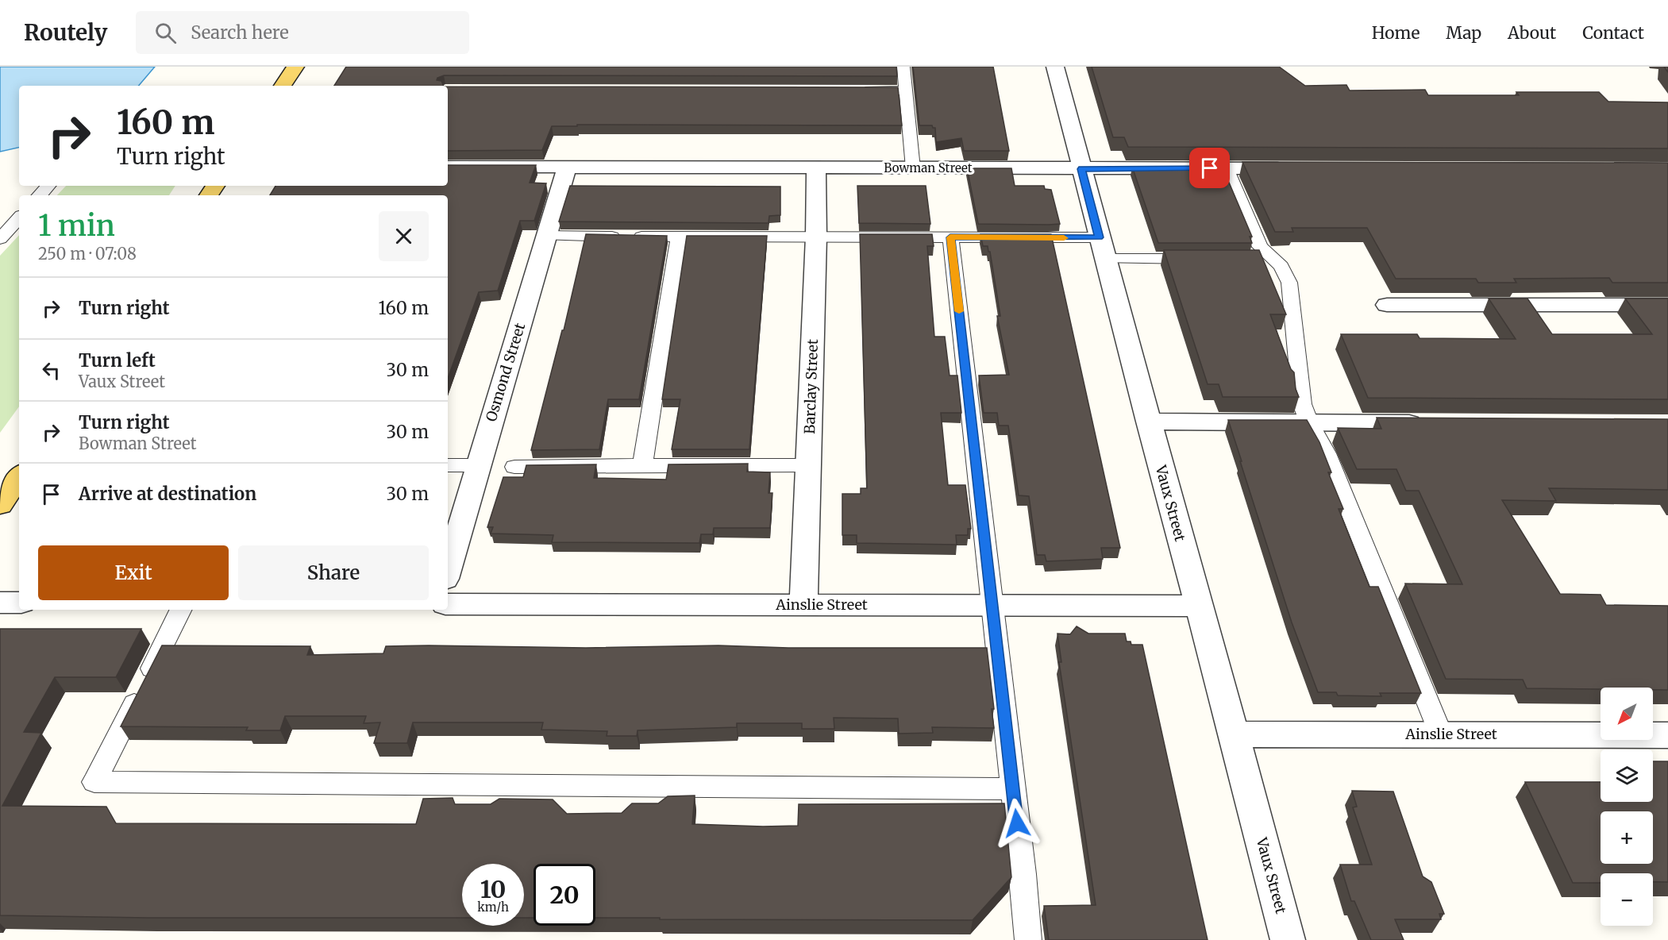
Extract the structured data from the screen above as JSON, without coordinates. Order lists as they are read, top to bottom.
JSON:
{
  "streets": {
    "street": [
      "Bowman Street",
      "Osmond Street",
      "Barclay Street",
      "Vaux Street",
      "Ainslie Street"
    ]
  },
  "crossings": [
    ["Bowman Street", "Osmond Street"],
    ["Bowman Street", "Barclay Street"],
    ["Bowman Street", "Vaux Street"],
    ["Barclay Street", "Ainslie Street"],
    ["Vaux Street", "Ainslie Street"]
  ],
  "north": "bottom left",
  "page": {
    "header": "Routely",
    "search": "Search here",
    "nav": [
      "Home",
      "Map",
      "About",
      "Contact"
    ],
    "turn": ["160 m", "Turn right"],
    "heading": ["1 min", "250 m · 07:08"],
    "list": [
      {
        "name": "Turn right",
        "value": "160 m"
      },
      {
        "name": "Turn left",
        "note": "Vaux Street",
        "value": "30 m"
      },
      {
        "name": "Turn right",
        "note": "Bowman Street",
        "value": "30 m"
      },
      {
        "name": "Arrive at destination",
        "value": "30 m"
      }
    ],
    "buttons": ["Exit", "Share"],
    "map_buttons": ["+", "−"],
    "speed": "10 km/h",
    "limit": "20"
  }
}
